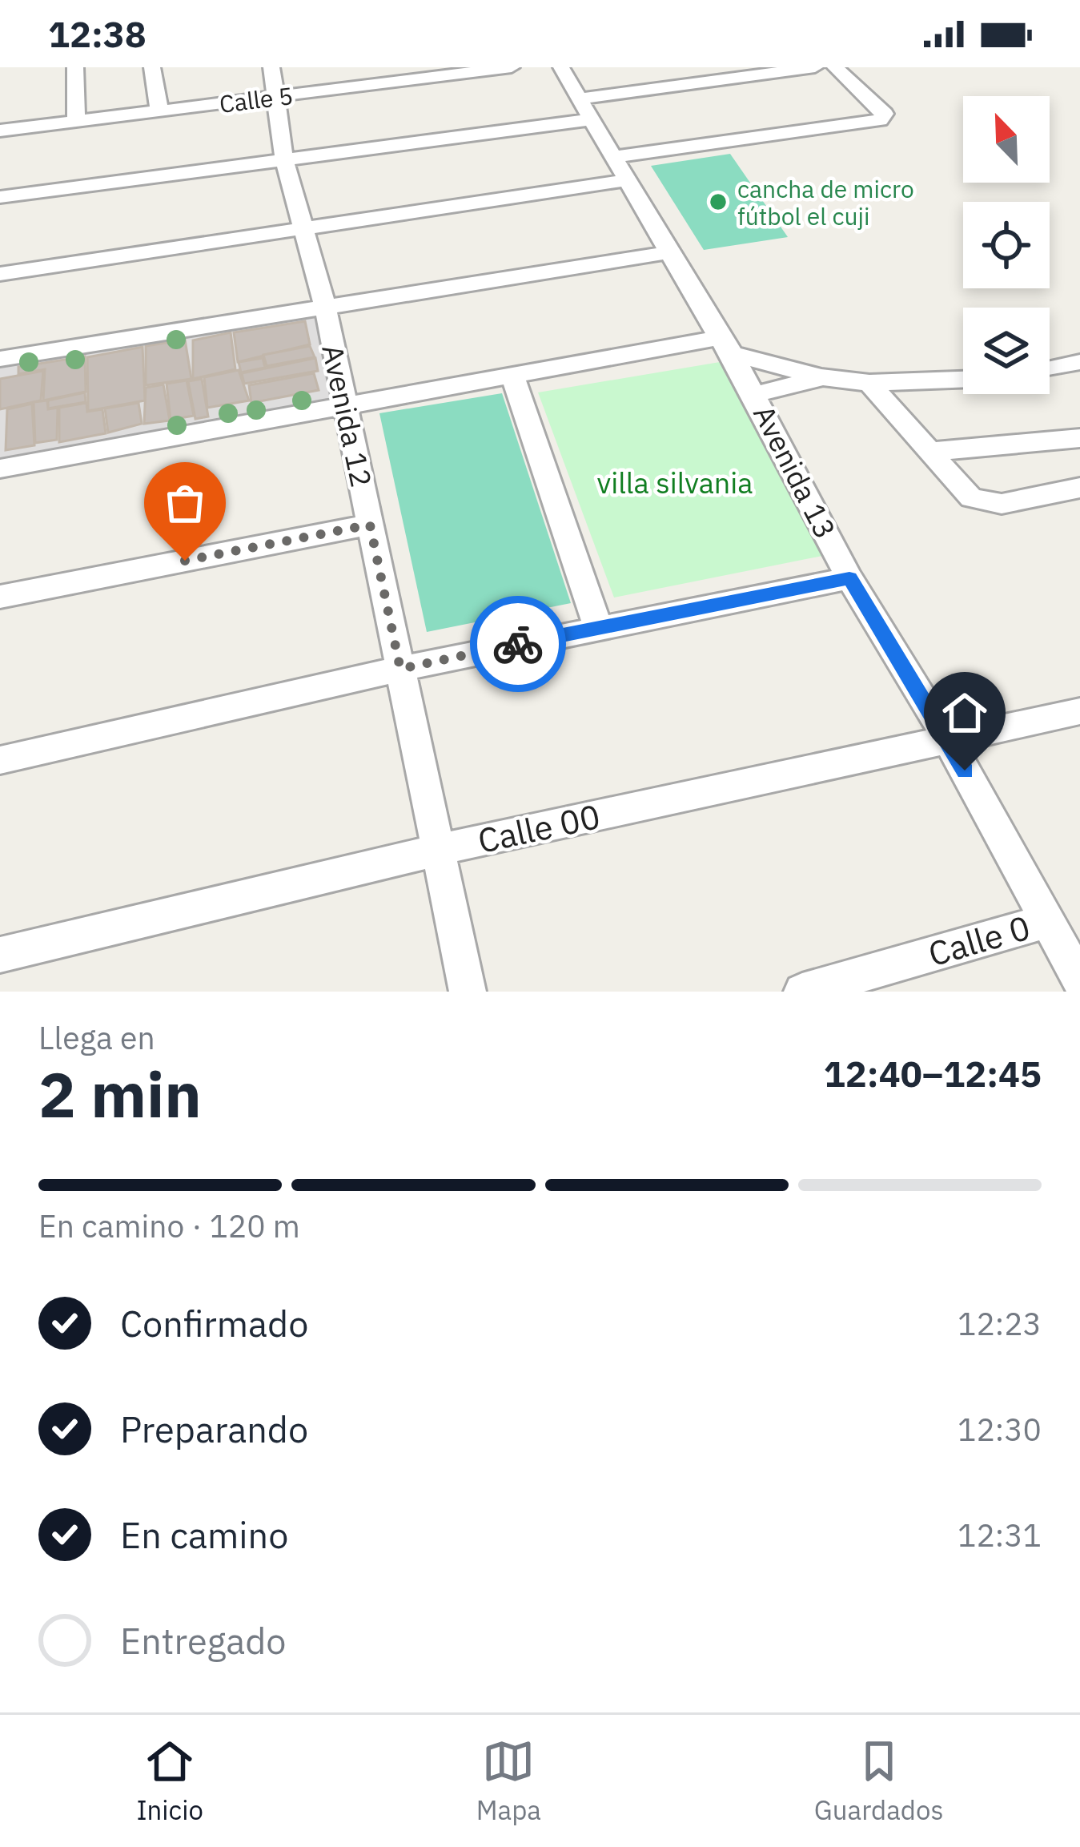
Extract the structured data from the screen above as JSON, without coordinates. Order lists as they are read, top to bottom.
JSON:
{
  "streets": {
    "street": [
      "Calle 5",
      "Avenida 12",
      "Avenida 13",
      "Calle 00",
      "Calle 0"
    ]
  },
  "crossings": [
    ["Calle 5", "Avenida 12"],
    ["Avenida 12", "Calle 00"],
    ["Avenida 13", "Calle 00"],
    ["Avenida 13", "Calle 0"]
  ],
  "parks": ["villa silvania"],
  "places": ["cancha de micro fútbol el cuji"],
  "north": "top left",
  "page": {
    "status": "12:38",
    "heading": ["2 min", "Llega en", "12:40–12:45"],
    "bar": "En camino · 120 m",
    "list": [
      ["Confirmado", "12:23"],
      ["Preparando", "12:30"],
      ["En camino", "12:31"],
      "Entregado"
    ],
    "tabs": ["Inicio", "Mapa", "Guardados"]
  }
}
